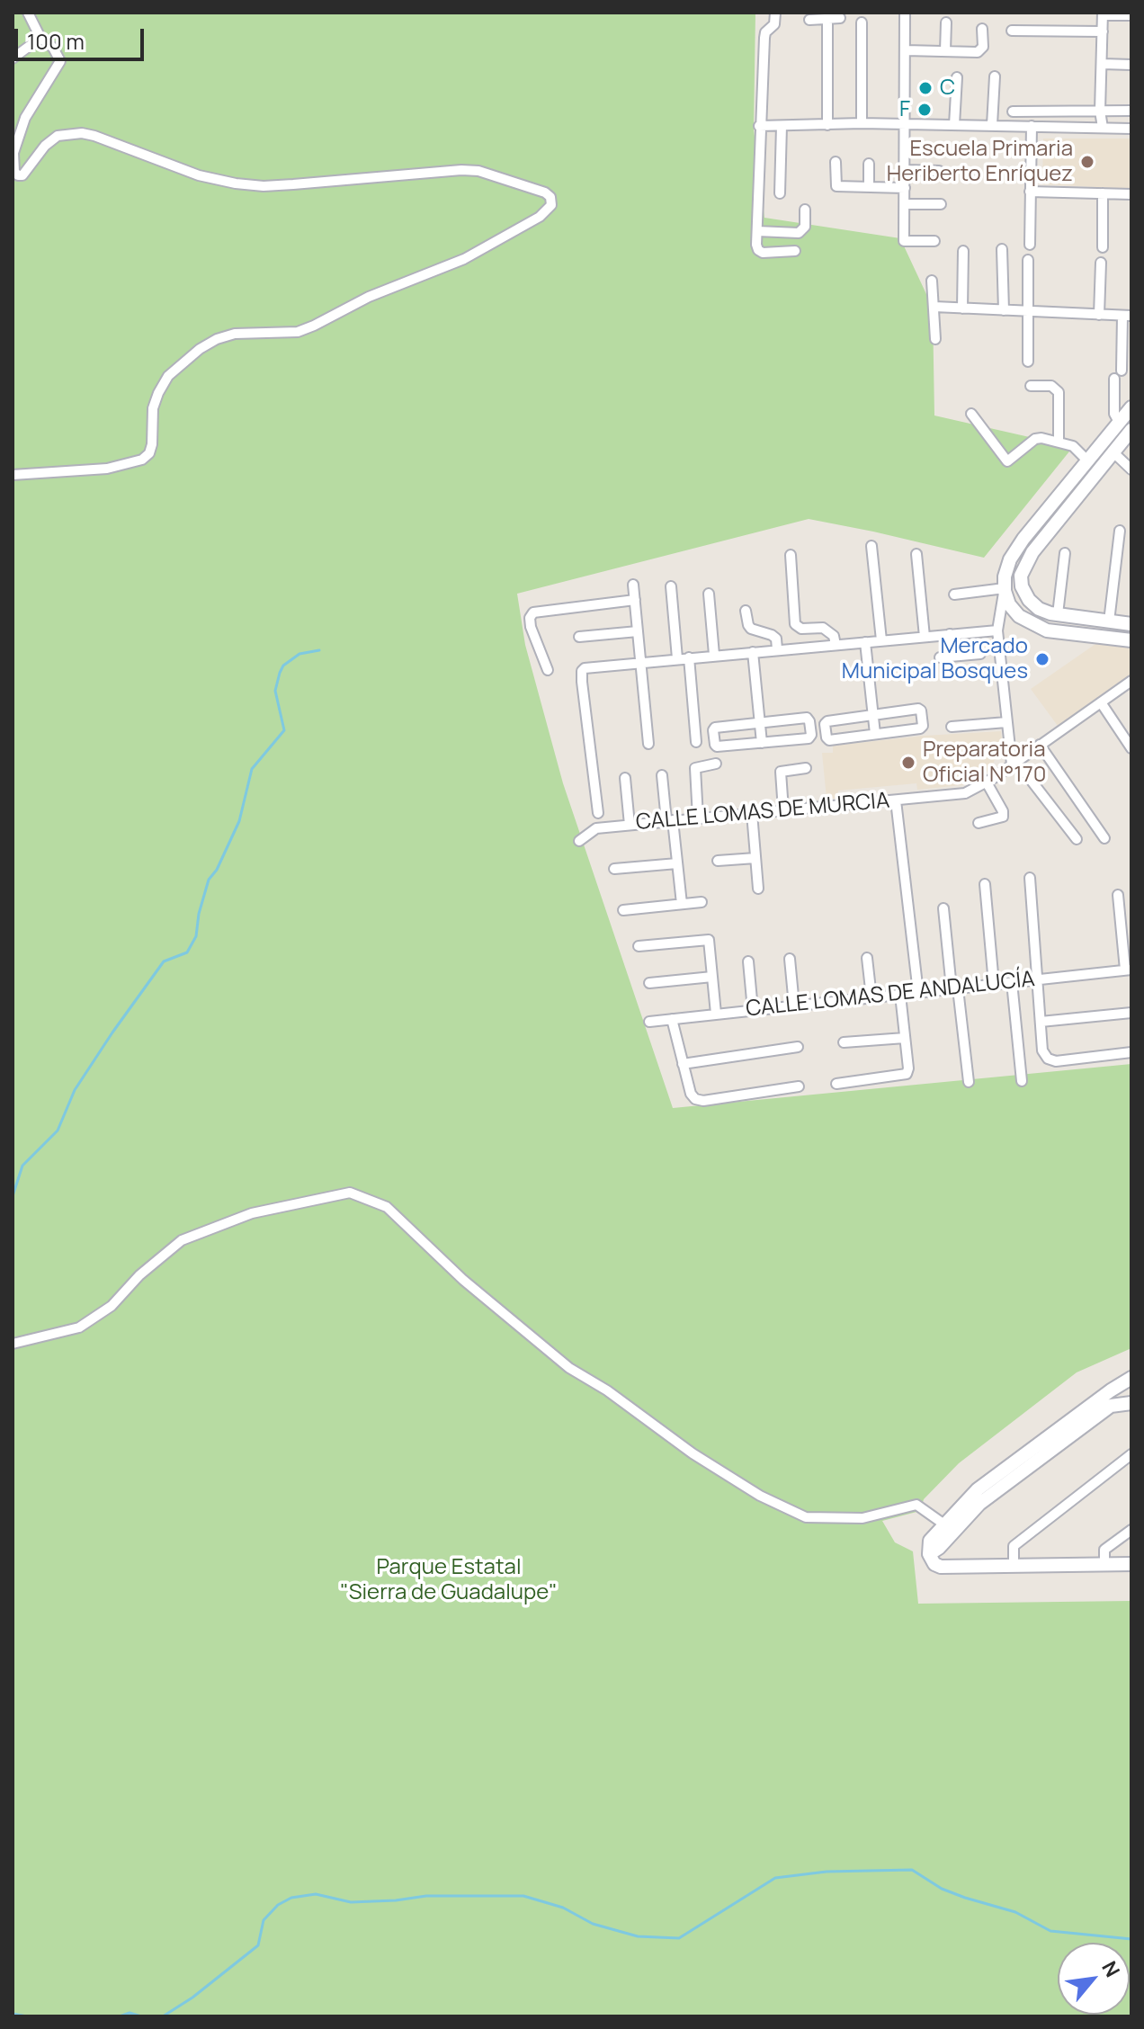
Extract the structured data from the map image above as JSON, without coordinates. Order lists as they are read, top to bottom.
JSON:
{
  "streets": {
    "street": ["CALLE LOMAS DE MURCIA", "CALLE LOMAS DE ANDALUCÍA"]
  },
  "parks": ["Parque Estatal \"Sierra de Guadalupe\""],
  "places": [
    "C",
    "F",
    "Escuela Primaria Heriberto Enríquez",
    "Mercado Municipal Bosques",
    "Preparatoria Oficial N°170"
  ],
  "scale_bar": "100 m",
  "north": "top right"
}
